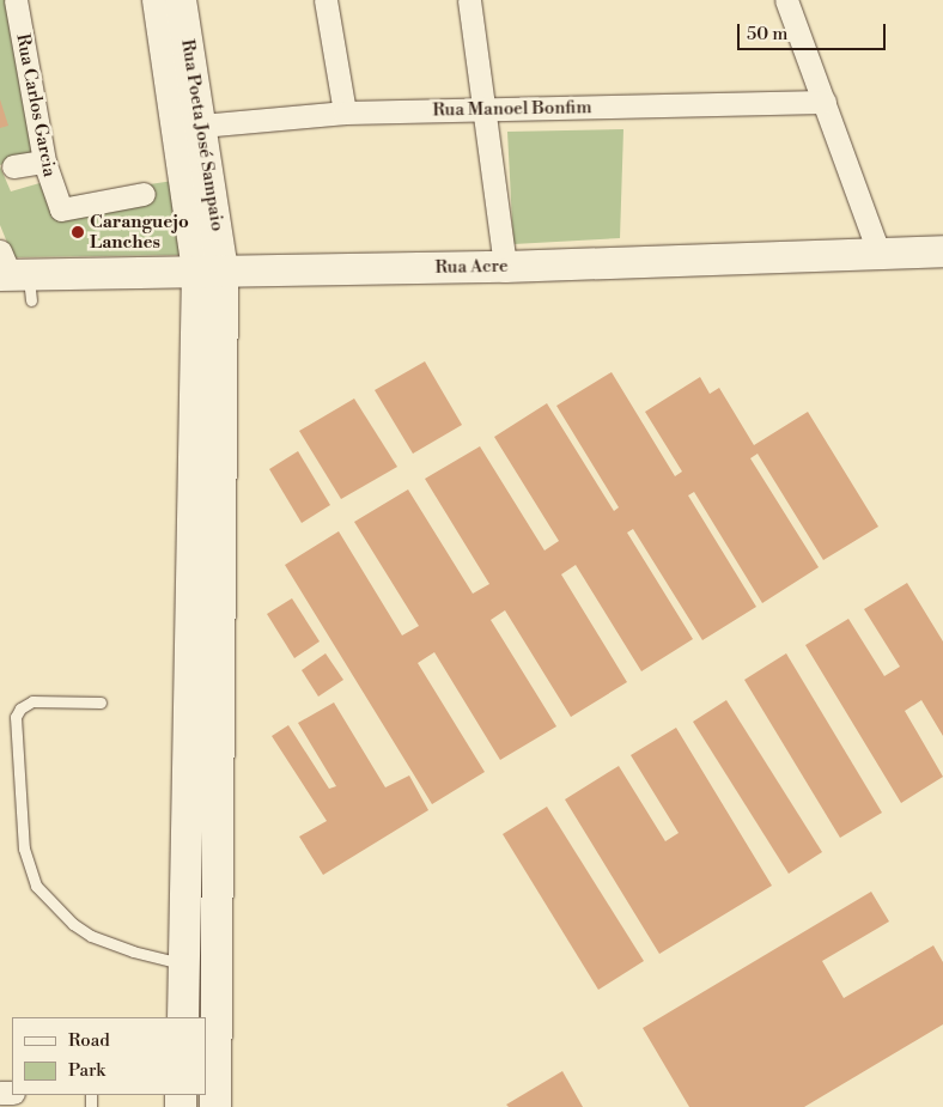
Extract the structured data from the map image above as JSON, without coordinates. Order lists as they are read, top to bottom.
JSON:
{
  "streets": {
    "main road": ["Rua Poeta José Sampaio", "Rua Acre"],
    "street": ["Rua Carlos Garcia", "Rua Manoel Bonfim"]
  },
  "crossings": [
    ["Rua Manoel Bonfim", "Rua Poeta José Sampaio"],
    ["Rua Poeta José Sampaio", "Rua Acre"]
  ],
  "places": ["Caranguejo Lanches"],
  "legend": ["Road", "Park"],
  "scale_bar": "50 m"
}
